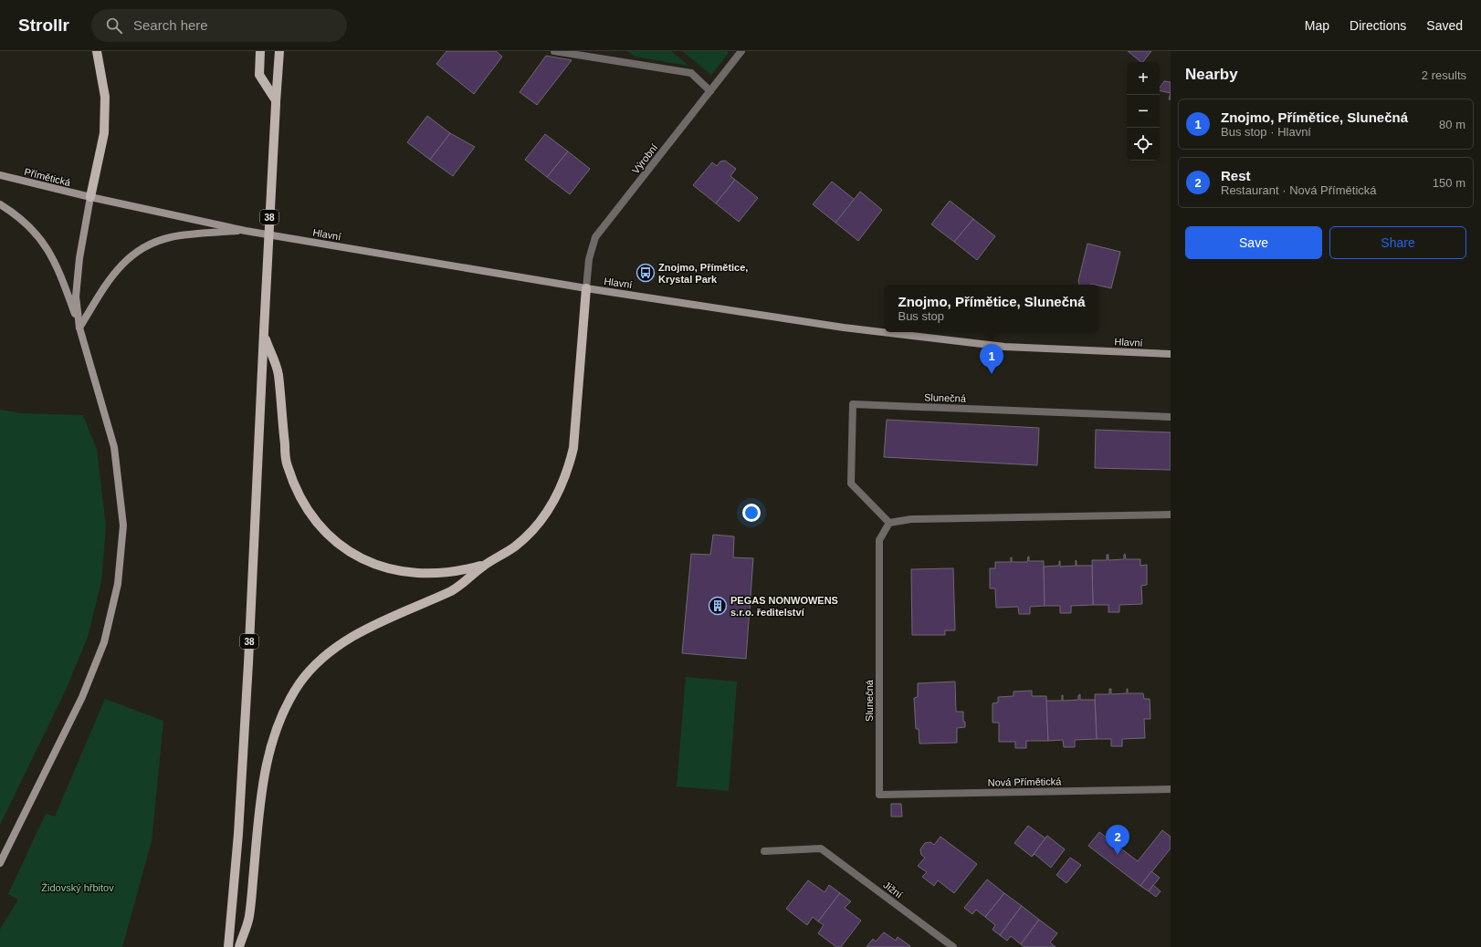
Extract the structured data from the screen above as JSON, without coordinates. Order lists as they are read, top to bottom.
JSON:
{
  "streets": {
    "main road": ["Přímětická", "38", "Hlavní"],
    "street": [
      "Výrobní",
      "Slunečná",
      "Nová Přímětická",
      "Jižní"
    ]
  },
  "crossings": [
    ["Výrobní", "Hlavní"],
    ["Přímětická", "Hlavní"],
    ["Slunečná", "Nová Přímětická"]
  ],
  "parks": ["Židovský hřbitov"],
  "places": {
    "bus stop": ["Znojmo, Přímětice, Krystal Park"],
    "building": ["PEGAS NONWOWENS s.r.o. ředitelství"]
  },
  "page": {
    "header": "Strollr",
    "search": "Search here",
    "nav": ["Map", "Directions", "Saved"],
    "heading": ["Nearby", "2 results"],
    "map_buttons": ["+", "−"],
    "list": [
      {
        "mark": "1",
        "name": "Znojmo, Přímětice, Slunečná",
        "note": "Bus stop · Hlavní",
        "value": "80 m"
      },
      {
        "mark": "2",
        "name": "Rest",
        "note": "Restaurant · Nová Přímětická",
        "value": "150 m"
      }
    ],
    "buttons": ["Save", "Share"],
    "popup": ["Znojmo, Přímětice, Slunečná", "Bus stop"],
    "pins": ["1", "2"]
  }
}
